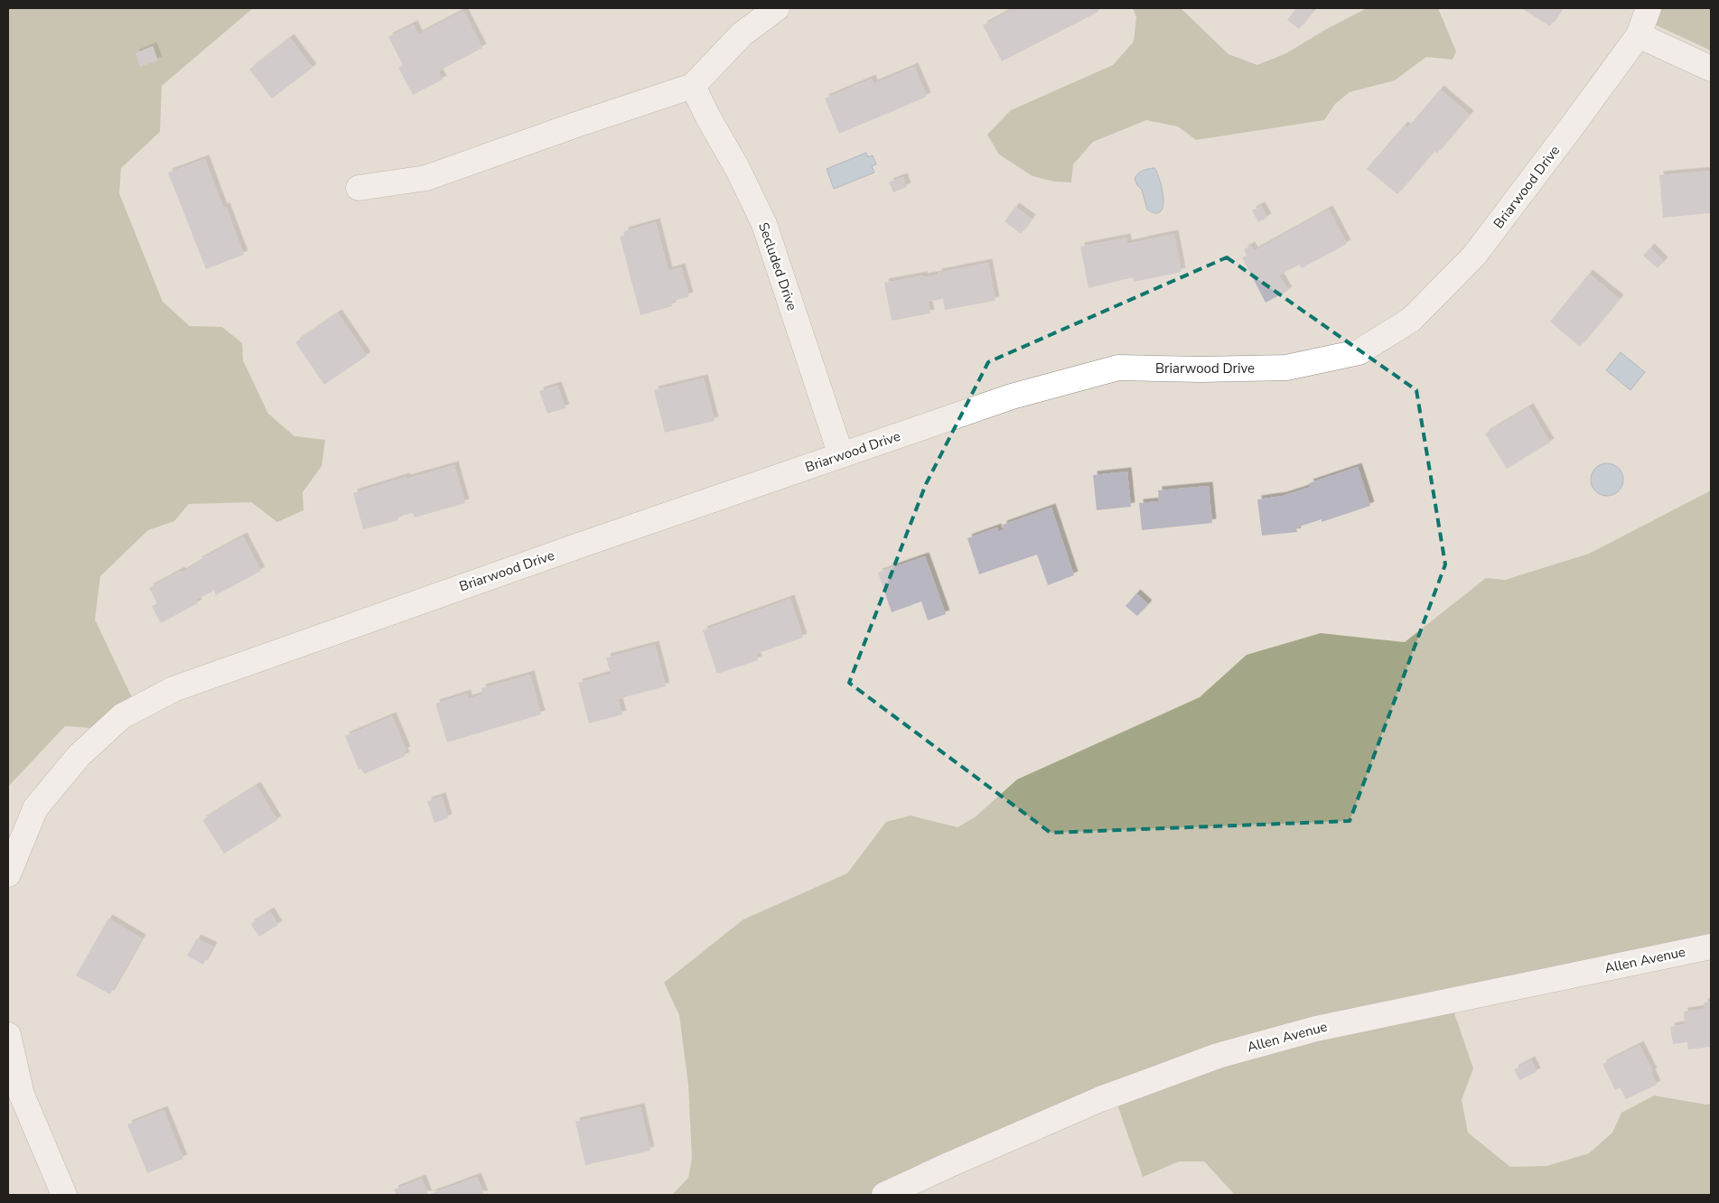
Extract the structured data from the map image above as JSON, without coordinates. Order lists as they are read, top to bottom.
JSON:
{
  "streets": {
    "street": ["Briarwood Drive", "Secluded Drive", "Allen Avenue"]
  },
  "crossings": [
    ["Briarwood Drive", "Secluded Drive"]
  ]
}
